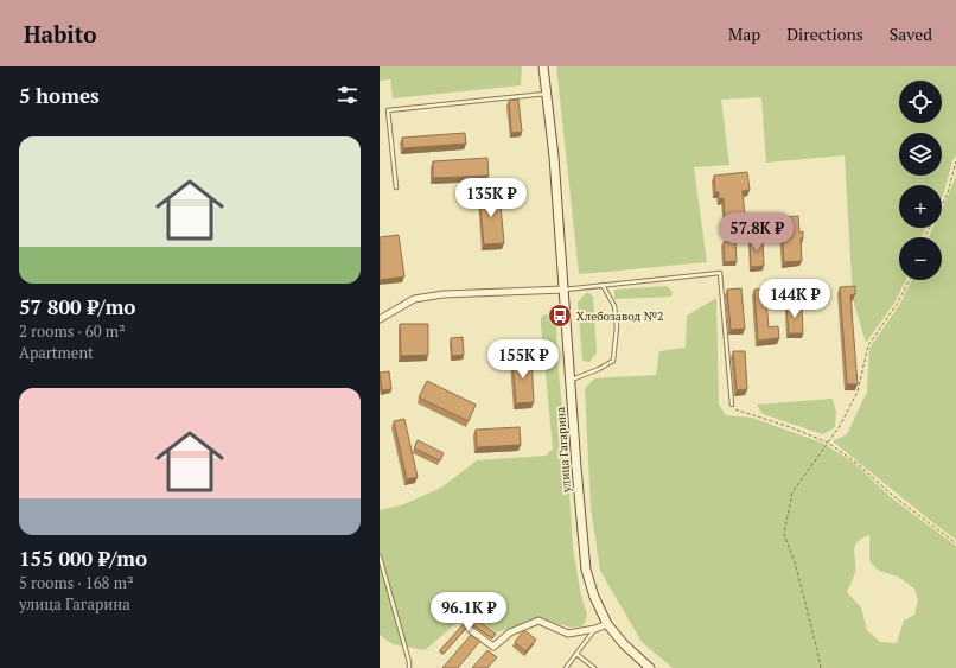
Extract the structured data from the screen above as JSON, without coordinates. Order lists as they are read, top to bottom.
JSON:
{
  "streets": {
    "main road": ["улица Гагарина"]
  },
  "places": {
    "bus stop": ["Хлебозавод №2"]
  },
  "page": {
    "header": "Habito",
    "nav": ["Map", "Directions", "Saved"],
    "heading": "5 homes",
    "map_buttons": ["+", "−"],
    "list": [
      {
        "name": "57 800 ₽/mo",
        "note": "2 rooms · 60 m² · Apartment"
      },
      {
        "name": "155 000 ₽/mo",
        "note": "5 rooms · 168 m² · улица Гагарина"
      }
    ],
    "price": [
      "135K ₽",
      "57.8K ₽",
      "144K ₽",
      "155K ₽",
      "96.1K ₽"
    ]
  }
}
